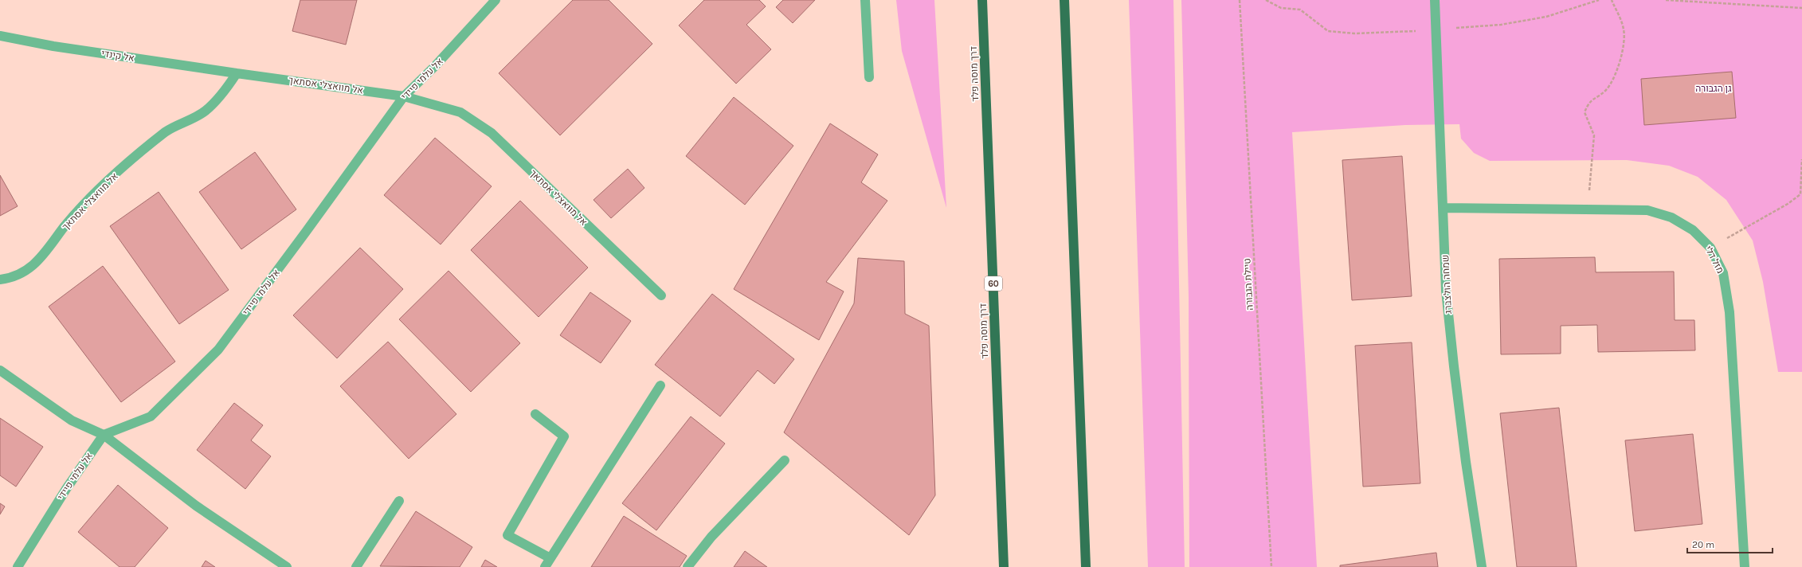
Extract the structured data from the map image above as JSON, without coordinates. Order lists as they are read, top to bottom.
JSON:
{
  "streets": {
    "highway": ["דרך מוסה פלד", "60"],
    "street": [
      "אל קינדי",
      "אל עלמי פיידי",
      "אל מוואצלי אסתאך",
      "מזל דלי",
      "שמחה הולצברג"
    ],
    "path": ["טיילת הגבורה"]
  },
  "crossings": [
    ["אל קינדי", "אל מוואצלי אסתאך"],
    ["אל עלמי פיידי", "אל מוואצלי אסתאך"],
    ["מזל דלי", "שמחה הולצברג"]
  ],
  "parks": ["גן הגבורה"],
  "scale_bar": "20 m"
}
